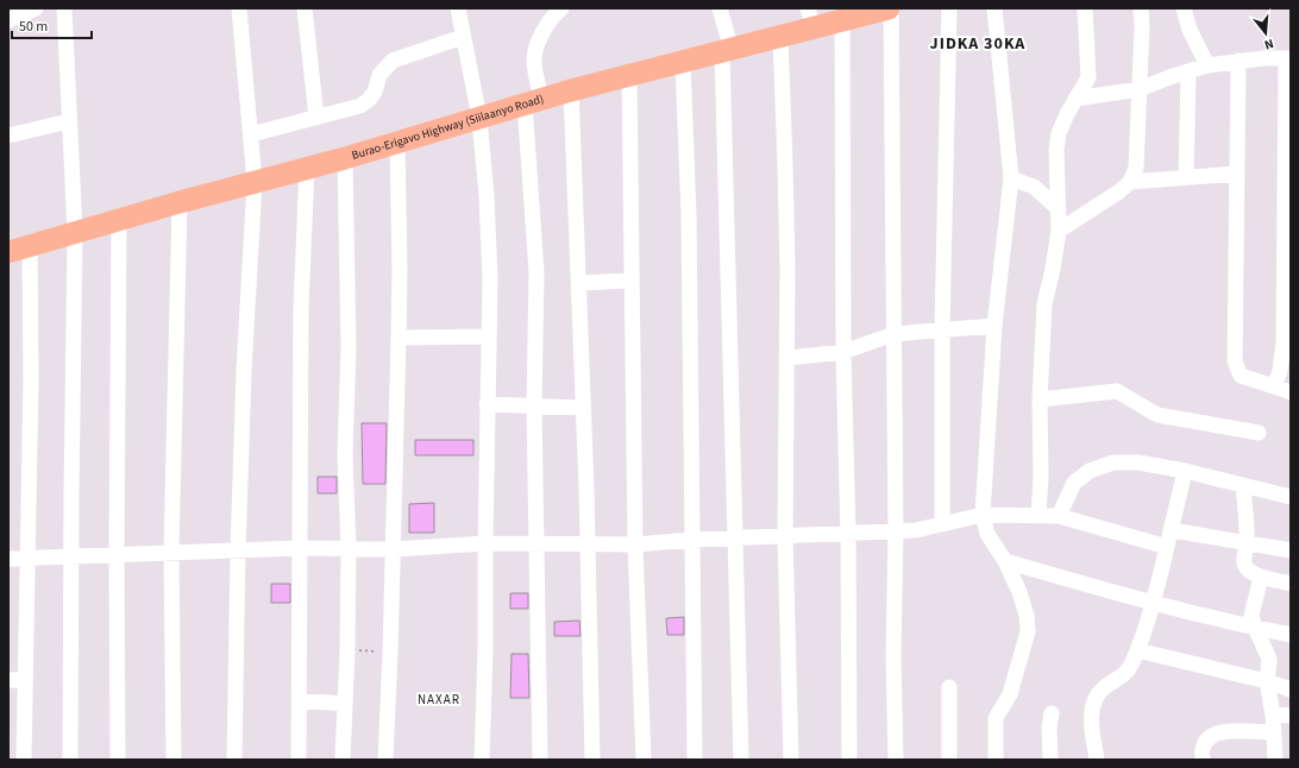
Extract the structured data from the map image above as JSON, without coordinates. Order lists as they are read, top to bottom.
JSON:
{
  "streets": {
    "highway": ["Burao-Erigavo Highway (Siilaanyo Road)"]
  },
  "districts": ["JIDKA 30KA", "NAXAR"],
  "scale_bar": "50 m",
  "north": "bottom"
}
